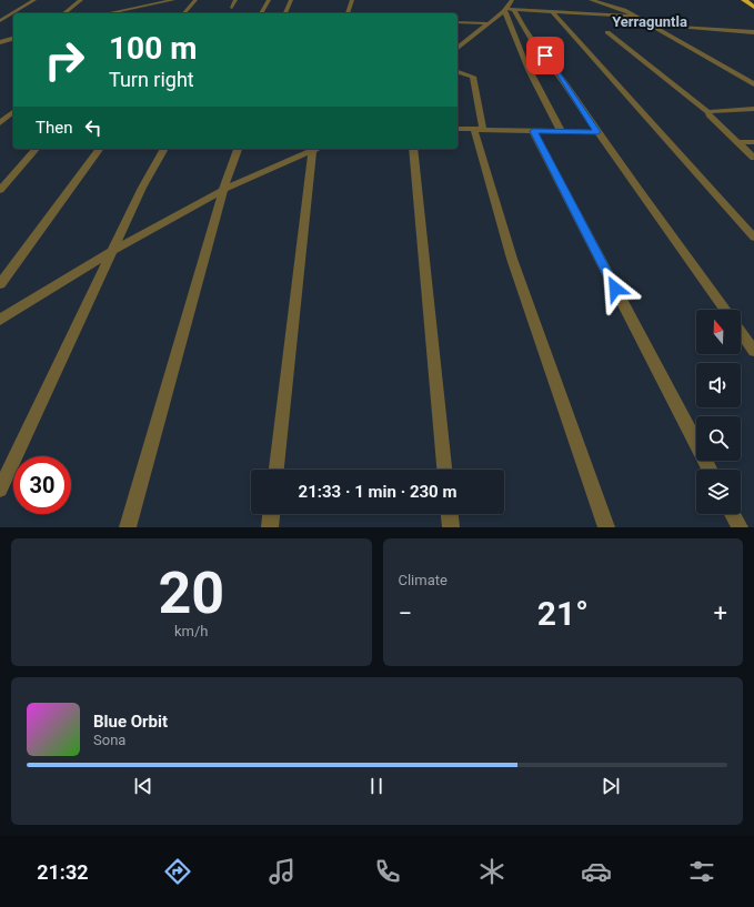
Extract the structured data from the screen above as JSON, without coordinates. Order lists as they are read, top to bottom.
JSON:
{
  "districts": ["Yerraguntla"],
  "north": "top",
  "page": {
    "turn": ["100 m", "Turn right"],
    "then": "Then",
    "limit": "30",
    "trip": "21:33 · 1 min · 230 m",
    "tile": [
      ["20", "km/h"],
      "Climate"
    ],
    "heat": ["−", "21°", "+"],
    "song": ["Blue Orbit", "Sona"],
    "tabs": "21:32"
  }
}
